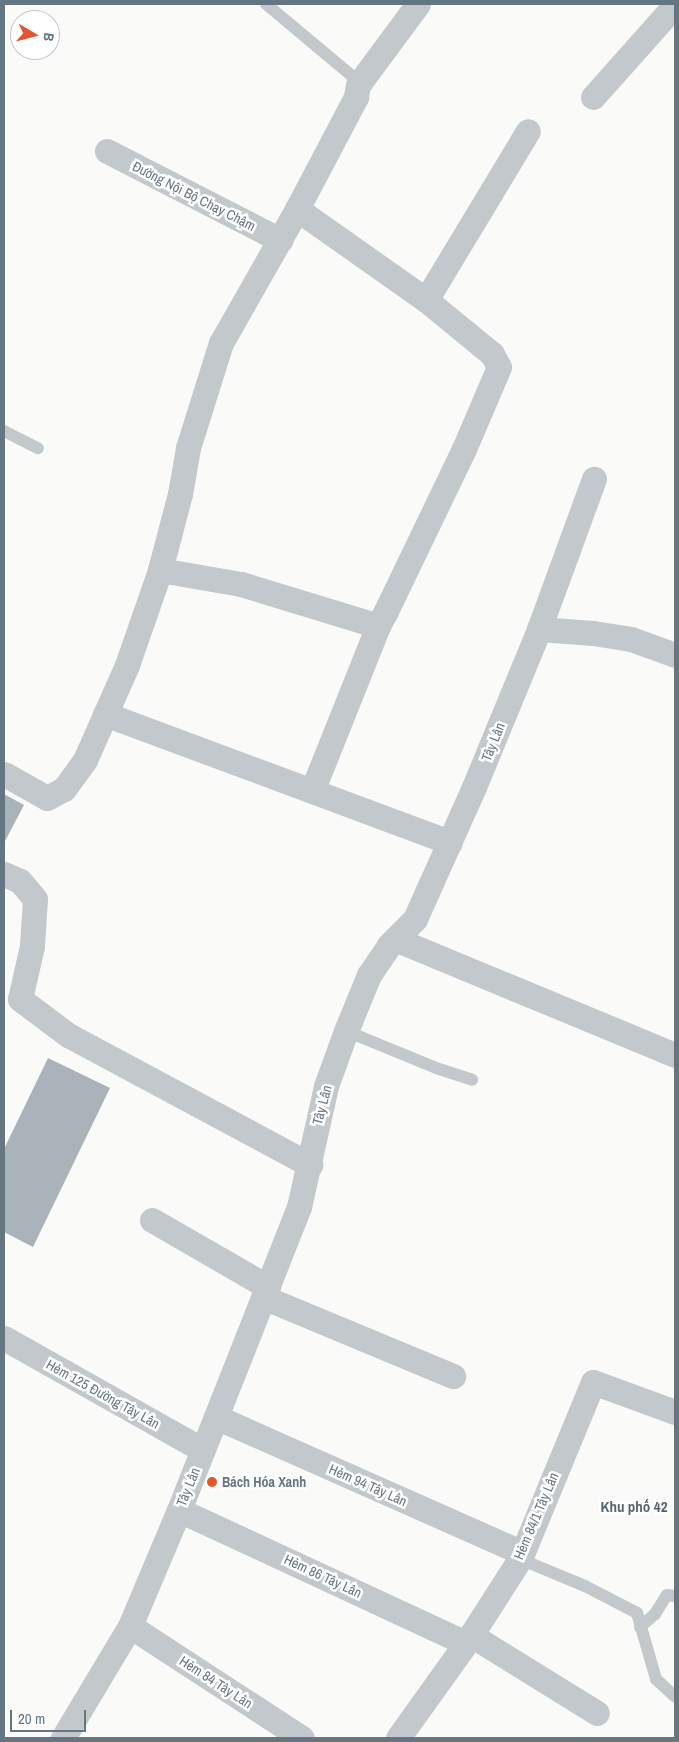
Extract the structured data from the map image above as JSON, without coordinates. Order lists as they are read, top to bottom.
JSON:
{
  "streets": {
    "street": [
      "Đường Nội Bộ Chạy Chậm",
      "Tây Lân",
      "Hẻm 125 Đường Tây Lân",
      "Hẻm 94 Tây Lân",
      "Hẻm 84/1 Tây Lân",
      "Hẻm 86 Tây Lân",
      "Hẻm 84 Tây Lân"
    ]
  },
  "crossings": [
    ["Tây Lân", "Hẻm 125 Đường Tây Lân"],
    ["Tây Lân", "Hẻm 94 Tây Lân"],
    ["Tây Lân", "Hẻm 86 Tây Lân"],
    ["Tây Lân", "Hẻm 84 Tây Lân"],
    ["Hẻm 94 Tây Lân", "Hẻm 84/1 Tây Lân"],
    ["Hẻm 84/1 Tây Lân", "Hẻm 86 Tây Lân"]
  ],
  "districts": ["Khu phố 42"],
  "places": ["Bách Hóa Xanh"],
  "scale_bar": "20 m",
  "north": "right"
}
